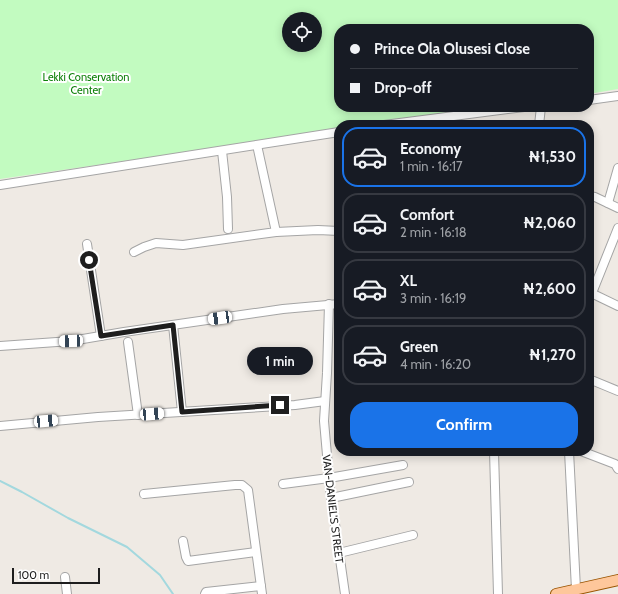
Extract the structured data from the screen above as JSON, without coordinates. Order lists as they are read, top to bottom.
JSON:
{
  "streets": {
    "street": ["VAN-DANIEL’S STREET"]
  },
  "parks": ["Lekki Conservation Center"],
  "scale_bar": "100 m",
  "page": {
    "banner": ["Prince Ola Olusesi Close", "Drop-off"],
    "list": [
      {
        "name": "Economy",
        "note": "1 min · 16:17",
        "value": "₦1,530"
      },
      {
        "name": "Comfort",
        "note": "2 min · 16:18",
        "value": "₦2,060"
      },
      {
        "name": "XL",
        "note": "3 min · 16:19",
        "value": "₦2,600"
      },
      {
        "name": "Green",
        "note": "4 min · 16:20",
        "value": "₦1,270"
      }
    ],
    "bubble": "1 min",
    "buttons": "Confirm",
    "scale": "100 m"
  }
}
